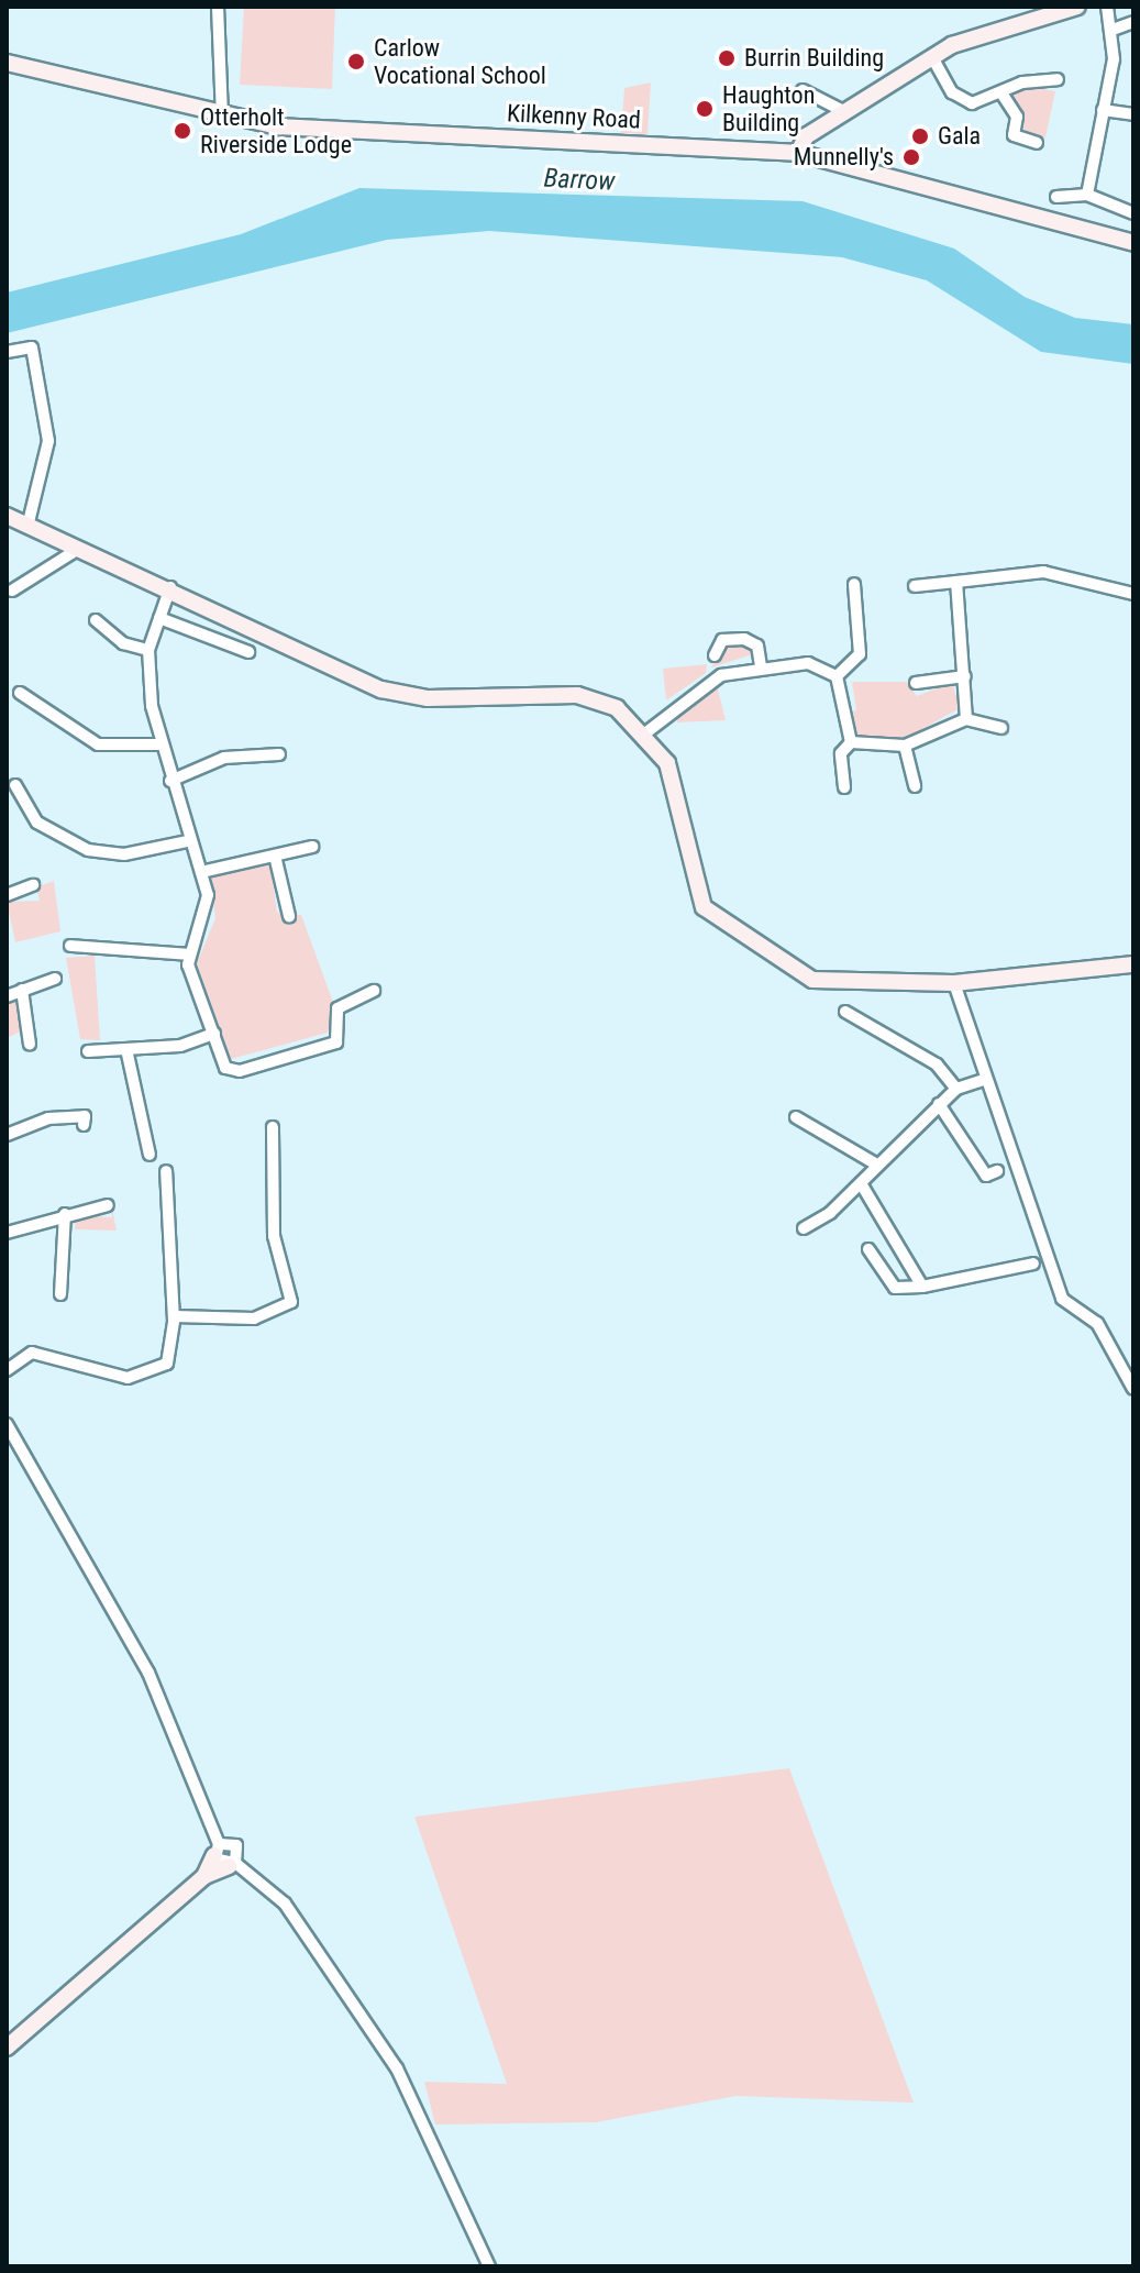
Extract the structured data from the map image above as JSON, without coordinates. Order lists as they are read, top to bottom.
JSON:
{
  "streets": {
    "street": ["Kilkenny Road"]
  },
  "water": ["Barrow"],
  "places": [
    "Burrin Building",
    "Carlow Vocational School",
    "Haughton Building",
    "Otterholt Riverside Lodge",
    "Gala",
    "Munnelly's"
  ]
}
